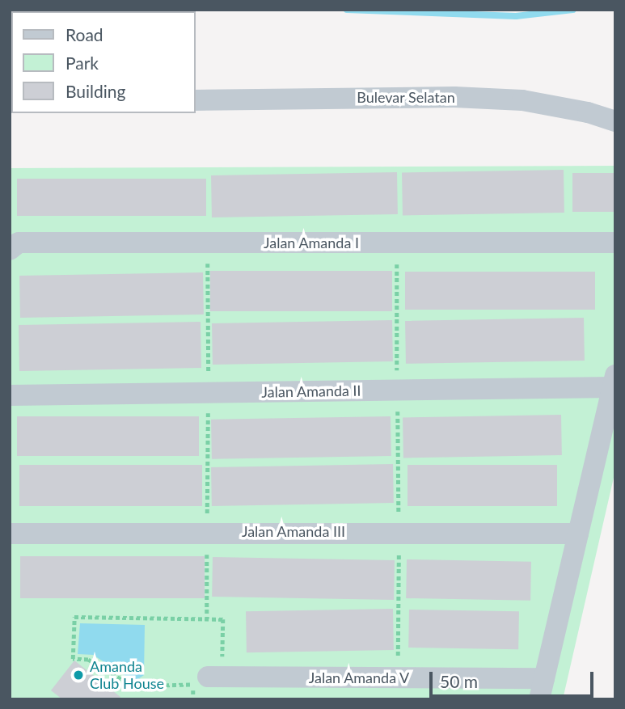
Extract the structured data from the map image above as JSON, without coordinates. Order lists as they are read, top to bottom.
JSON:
{
  "streets": {
    "street": [
      "Bulevar Selatan",
      "Jalan Amanda I",
      "Jalan Amanda II",
      "Jalan Amanda III",
      "Jalan Amanda V"
    ]
  },
  "places": ["Amanda Club House"],
  "legend": ["Road", "Park", "Building"],
  "scale_bar": "50 m"
}
